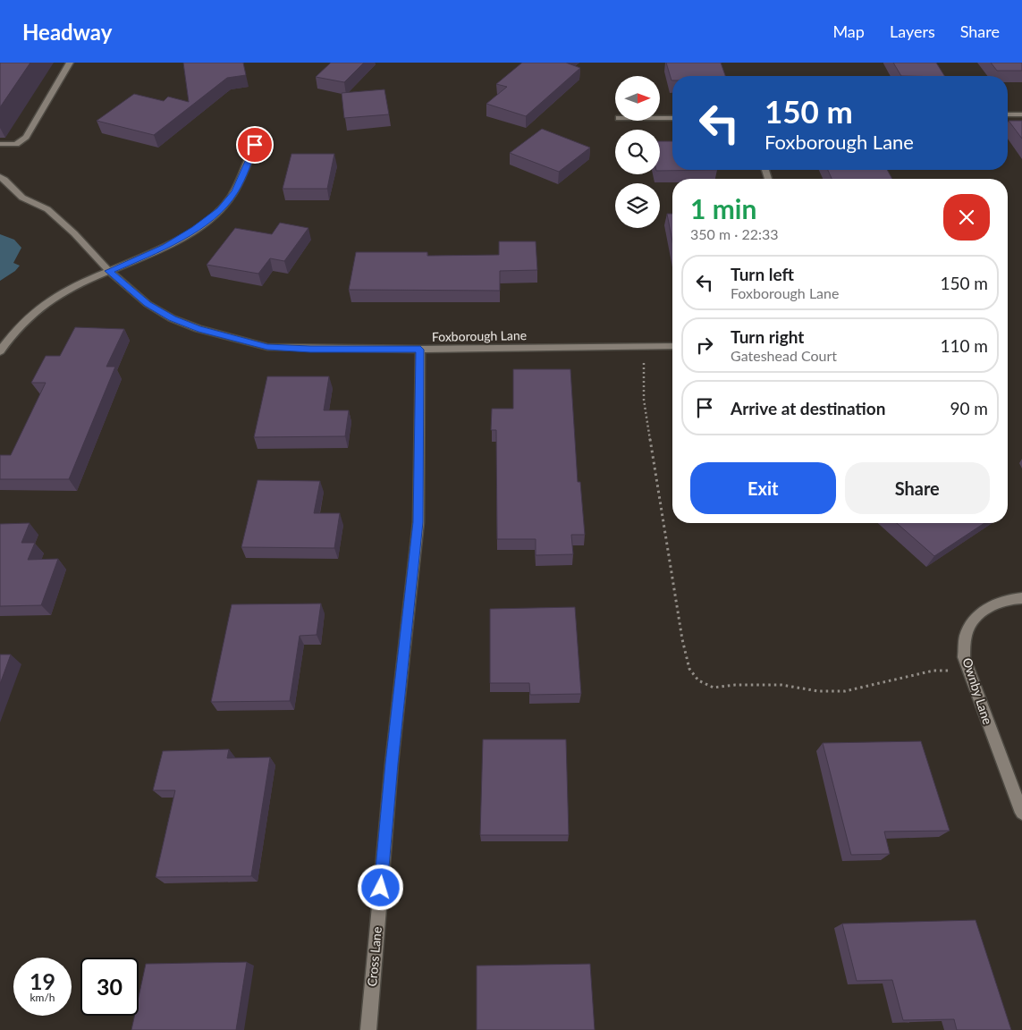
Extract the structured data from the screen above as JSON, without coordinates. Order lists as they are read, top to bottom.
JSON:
{
  "streets": {
    "street": ["Foxborough Lane", "Ownby Lane", "Cross Lane"]
  },
  "crossings": [
    ["Foxborough Lane", "Cross Lane"]
  ],
  "north": "right",
  "page": {
    "header": "Headway",
    "nav": ["Map", "Layers", "Share"],
    "turn": ["150 m", "Foxborough Lane"],
    "heading": ["1 min", "350 m · 22:33"],
    "list": [
      {
        "name": "Turn left",
        "note": "Foxborough Lane",
        "value": "150 m"
      },
      {
        "name": "Turn right",
        "note": "Gateshead Court",
        "value": "110 m"
      },
      {
        "name": "Arrive at destination",
        "value": "90 m"
      }
    ],
    "buttons": ["Exit", "Share"],
    "speed": "19 km/h",
    "limit": "30"
  }
}
